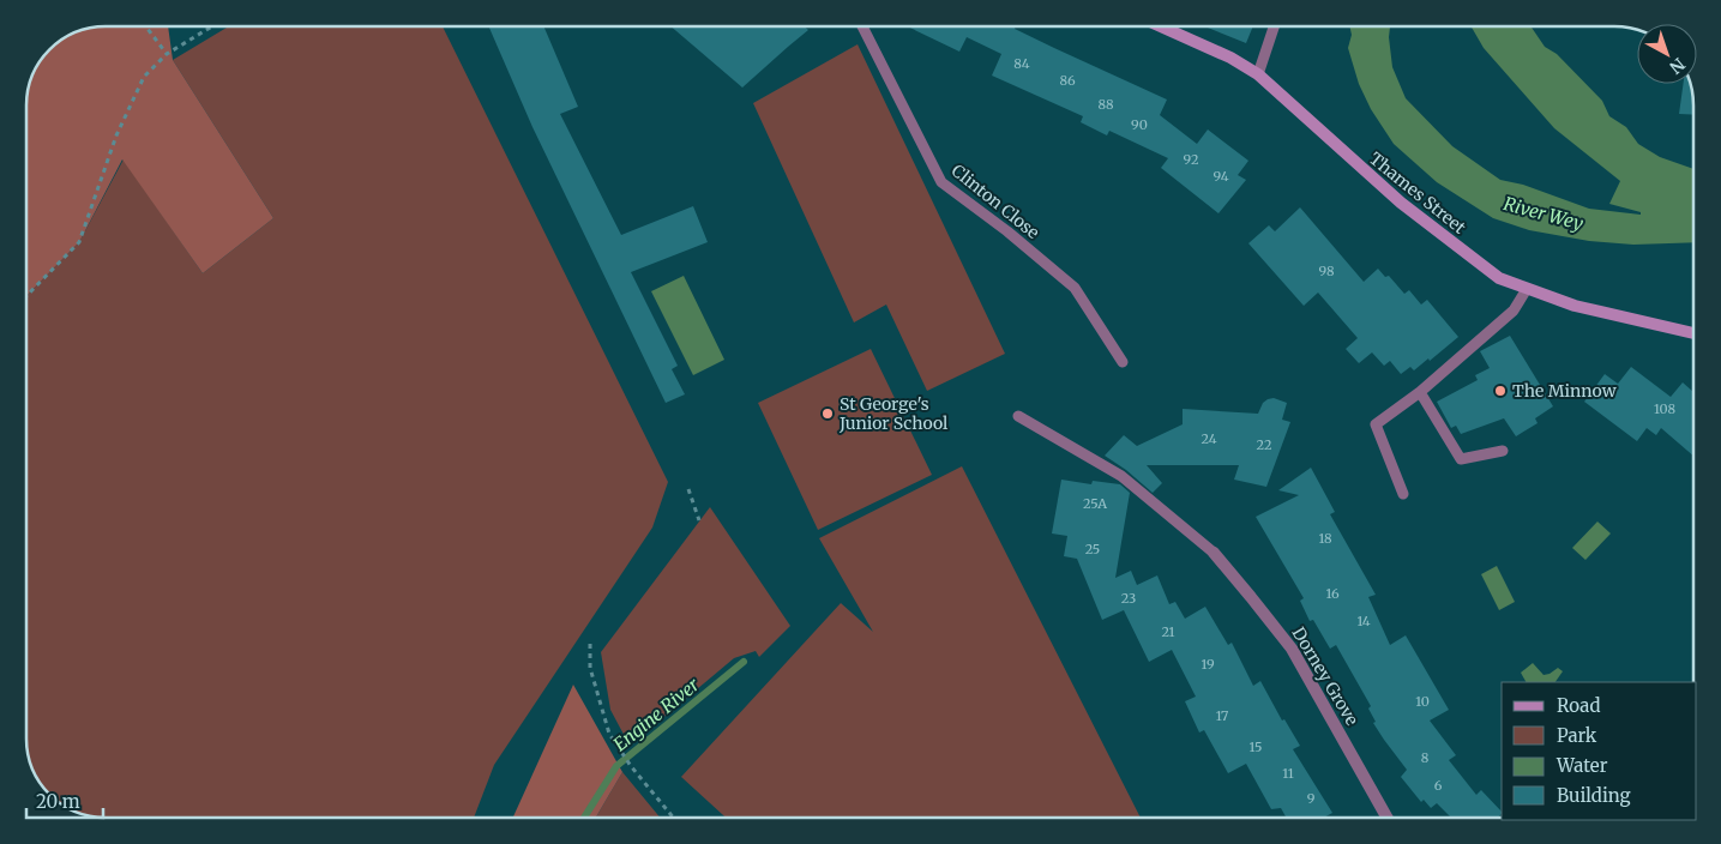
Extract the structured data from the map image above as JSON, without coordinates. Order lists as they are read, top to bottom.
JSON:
{
  "streets": {
    "street": ["Thames Street", "Dorney Grove"],
    "lane": ["Clinton Close"]
  },
  "water": ["River Wey", "Engine River"],
  "places": ["The Minnow", "St George's Junior School"],
  "house_numbers": [
    "84",
    "86",
    "88",
    "90",
    "92",
    "94",
    "98",
    "108",
    "24",
    "22",
    "25A",
    "18",
    "25",
    "16",
    "23",
    "14",
    "21",
    "19",
    "10",
    "17",
    "15",
    "8",
    "11",
    "6",
    "9"
  ],
  "legend": [
    "Road",
    "Park",
    "Water",
    "Building"
  ],
  "scale_bar": "20 m",
  "north": "bottom right"
}
